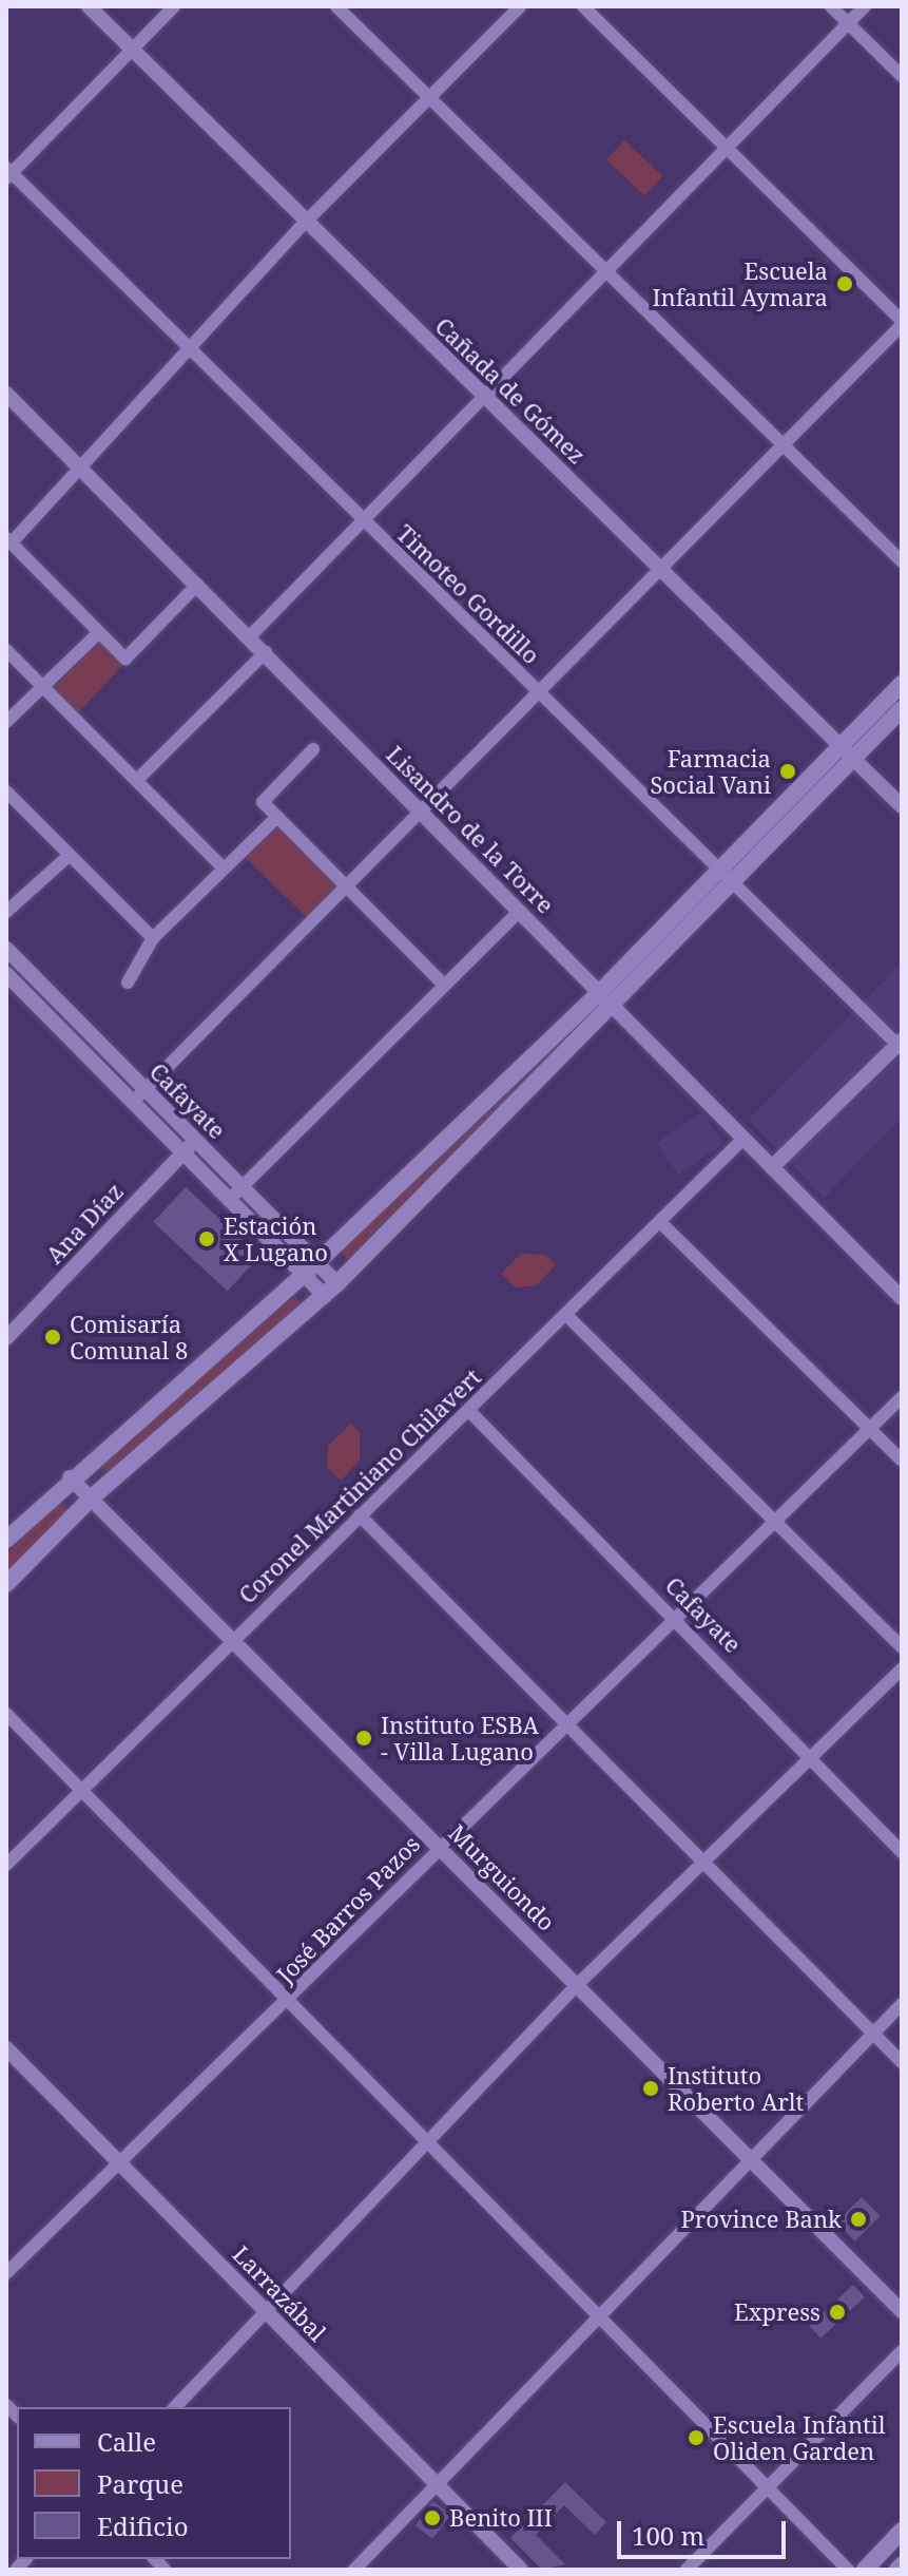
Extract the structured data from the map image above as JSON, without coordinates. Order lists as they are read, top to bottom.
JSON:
{
  "streets": {
    "street": [
      "Cañada de Gómez",
      "Timoteo Gordillo",
      "Lisandro de la Torre",
      "Cafayate",
      "Ana Díaz",
      "Coronel Martiniano Chilavert",
      "Murguiondo",
      "José Barros Pazos",
      "Larrazábal"
    ]
  },
  "crossings": [
    ["Lisandro de la Torre", "Coronel Martiniano Chilavert"],
    ["Cafayate", "Ana Díaz"],
    ["Cafayate", "Coronel Martiniano Chilavert"],
    ["Cafayate", "José Barros Pazos"],
    ["Coronel Martiniano Chilavert", "Murguiondo"],
    ["Murguiondo", "José Barros Pazos"],
    ["José Barros Pazos", "Larrazábal"]
  ],
  "places": [
    "Escuela Infantil Aymara",
    "Farmacia Social Vani",
    "Estación X Lugano",
    "Comisaría Comunal 8",
    "Instituto ESBA - Villa Lugano",
    "Instituto Roberto Arlt",
    "Province Bank",
    "Express",
    "Escuela Infantil Oliden Garden",
    "Benito III"
  ],
  "legend": ["Calle", "Parque", "Edificio"],
  "scale_bar": "100 m"
}
